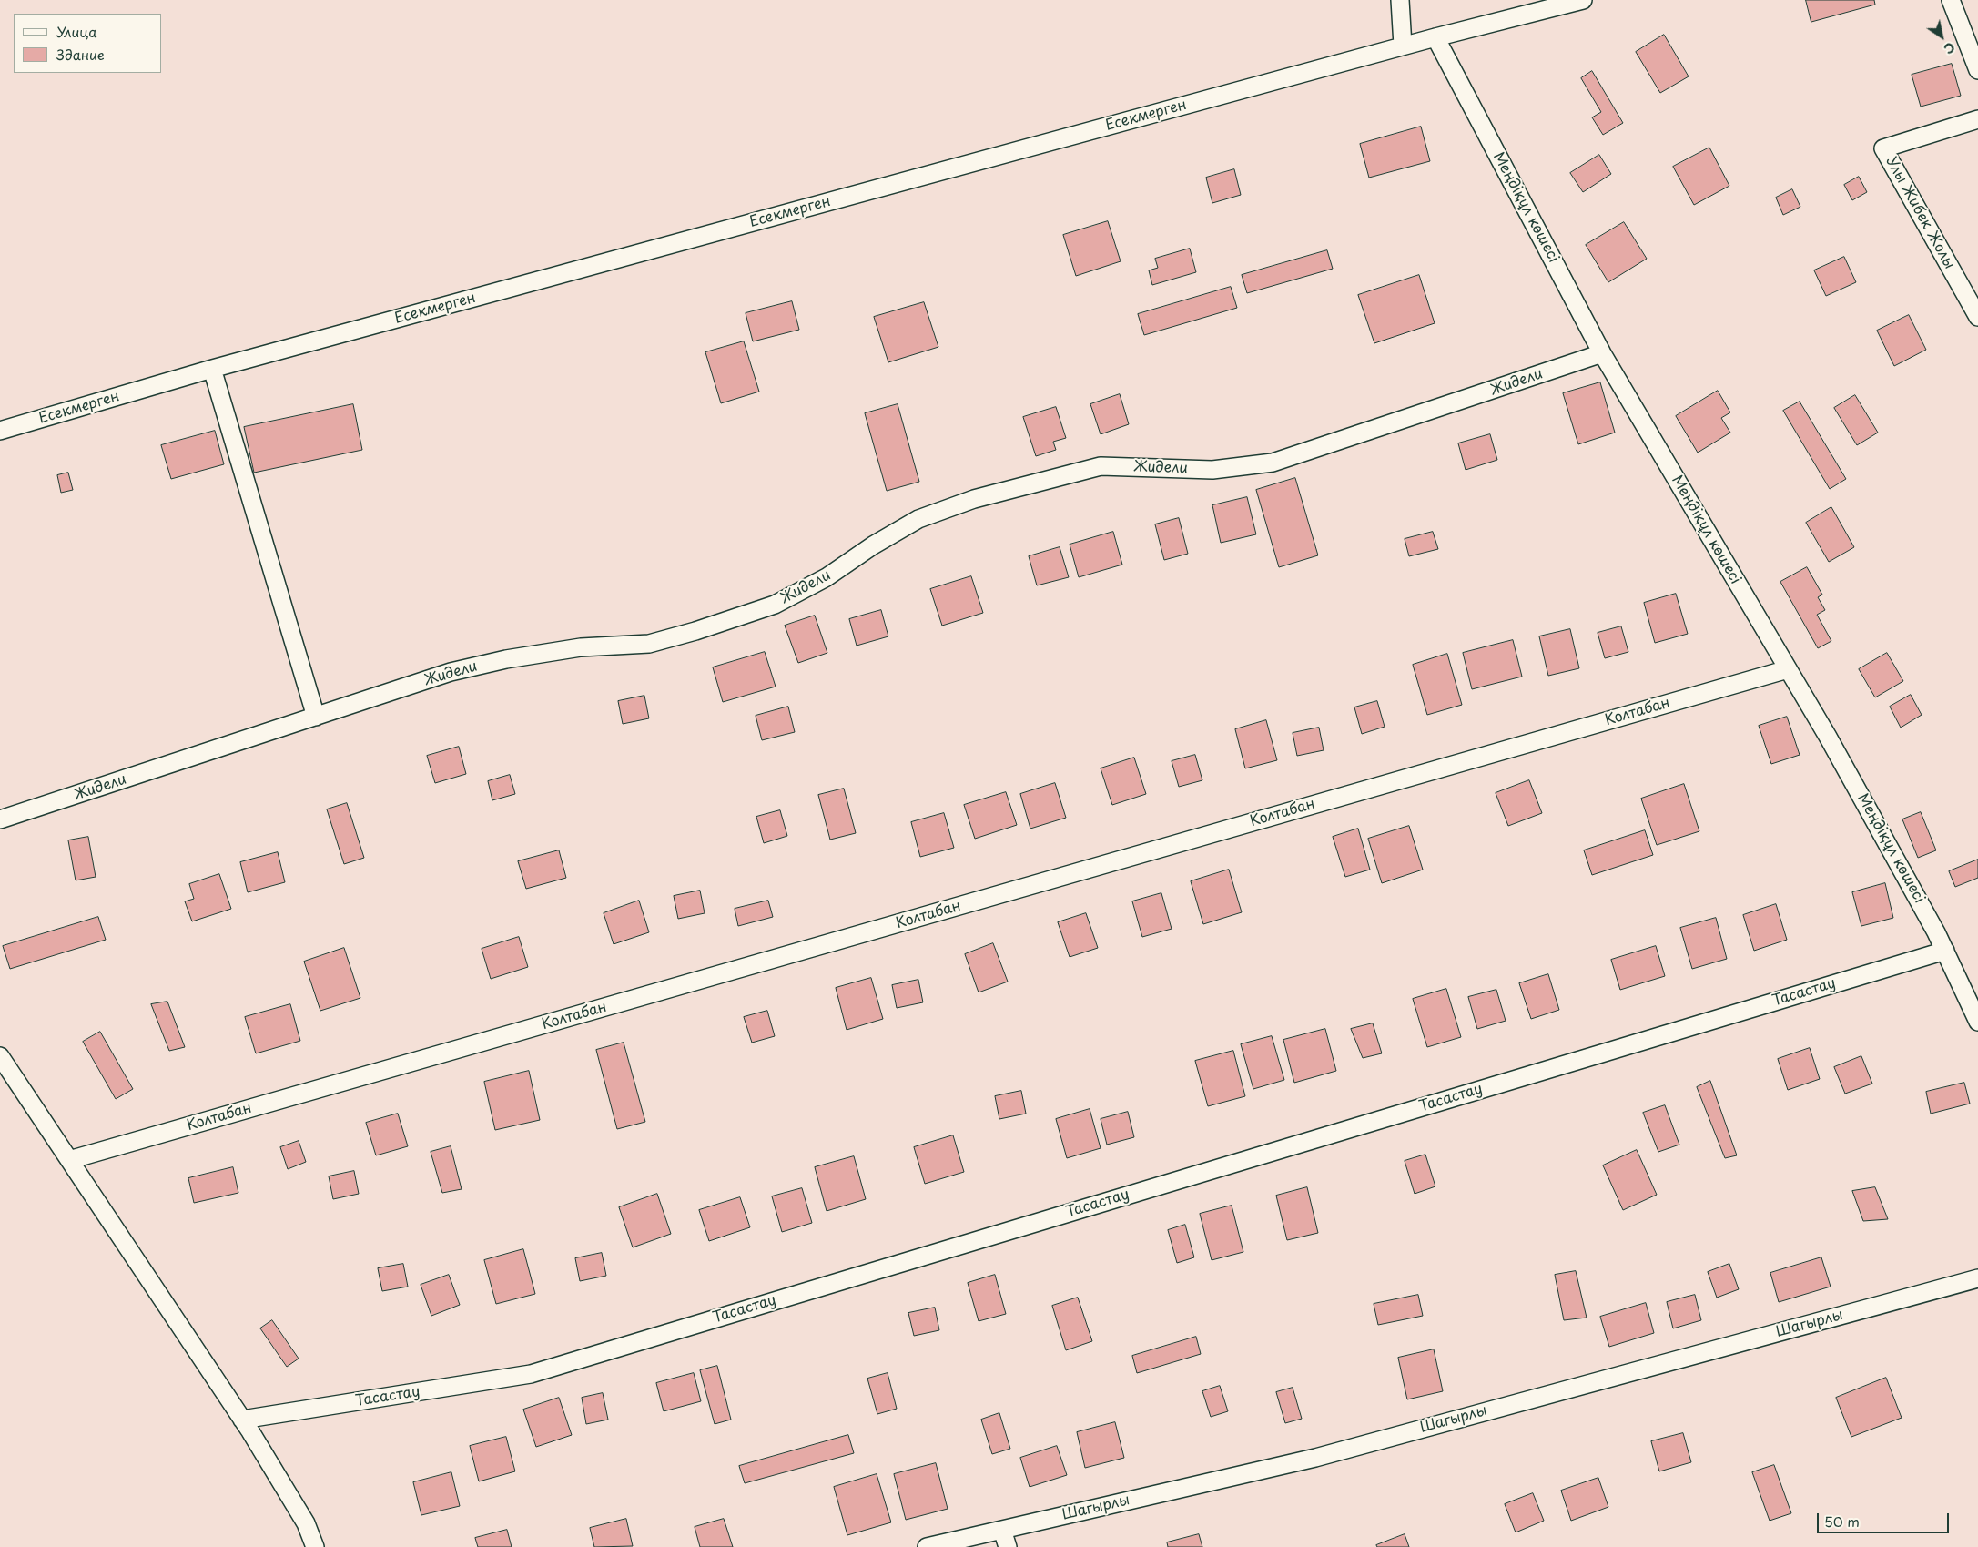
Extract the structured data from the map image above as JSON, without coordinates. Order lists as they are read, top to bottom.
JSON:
{
  "streets": {
    "street": [
      "Eсекмерген",
      "Меңдіқұл көшесі",
      "Улы Жибек Жолы",
      "Жидели",
      "Колтабан",
      "Тасастау",
      "Шагырлы"
    ]
  },
  "crossings": [
    ["Eсекмерген", "Меңдіқұл көшесі"],
    ["Меңдіқұл көшесі", "Жидели"],
    ["Меңдіқұл көшесі", "Колтабан"],
    ["Меңдіқұл көшесі", "Тасастау"]
  ],
  "legend": ["Улица", "Здание"],
  "scale_bar": "50 m",
  "north": "bottom right"
}
